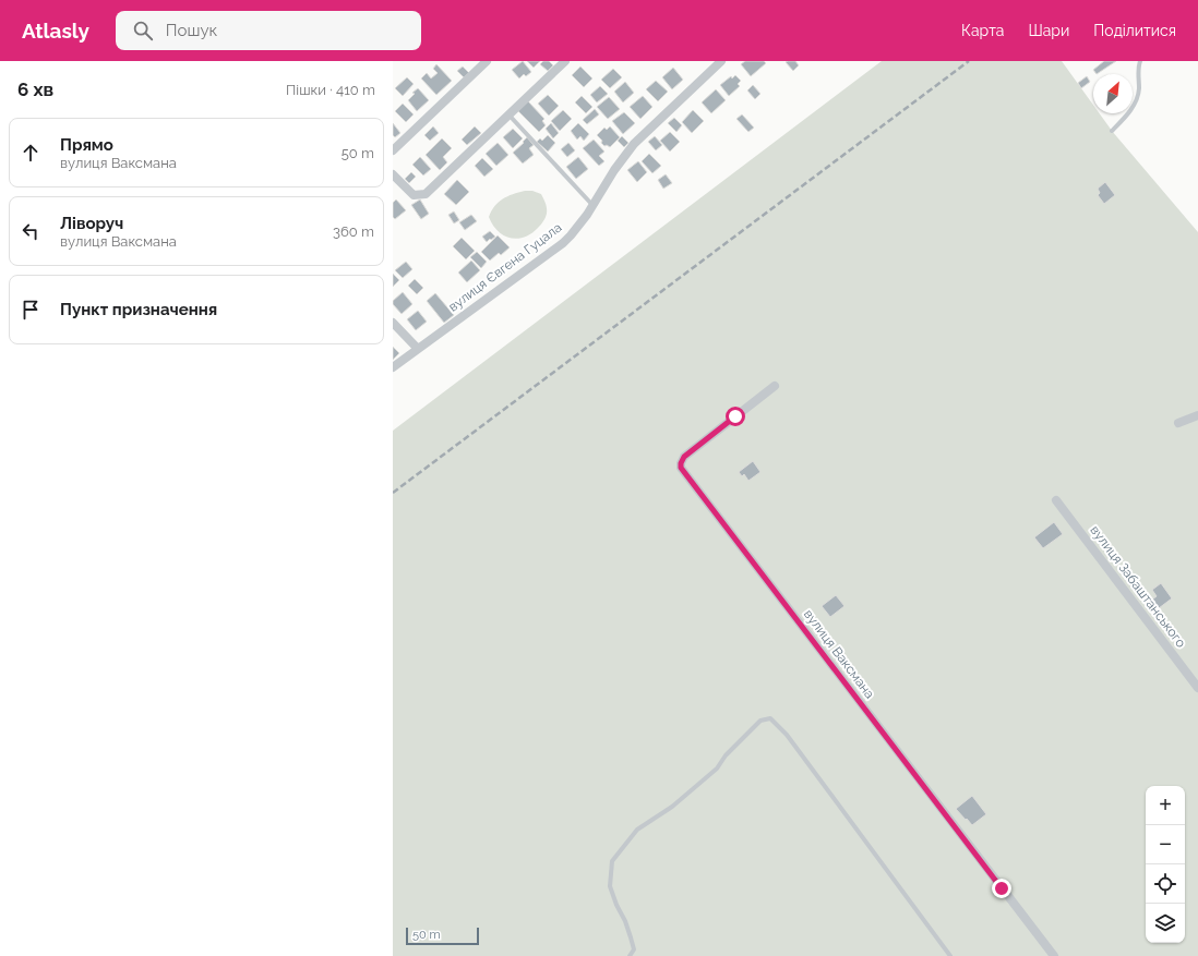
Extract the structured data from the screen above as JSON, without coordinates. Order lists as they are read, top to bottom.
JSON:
{
  "streets": {
    "street": ["вулиця Євгена Гуцала", "вулиця Забаштанського", "вулиця Ваксмана"]
  },
  "scale_bar": "50 m",
  "north": "top right",
  "page": {
    "header": "Atlasly",
    "search": "Пошук",
    "nav": ["Карта", "Шари", "Поділитися"],
    "heading": ["6 хв", "Пішки · 410 m"],
    "list": [
      ["Прямо", "вулиця Ваксмана", "50 m"],
      ["Ліворуч", "вулиця Ваксмана", "360 m"],
      "Пункт призначення"
    ],
    "map_buttons": ["+", "−"],
    "scale": "50 m"
  }
}
